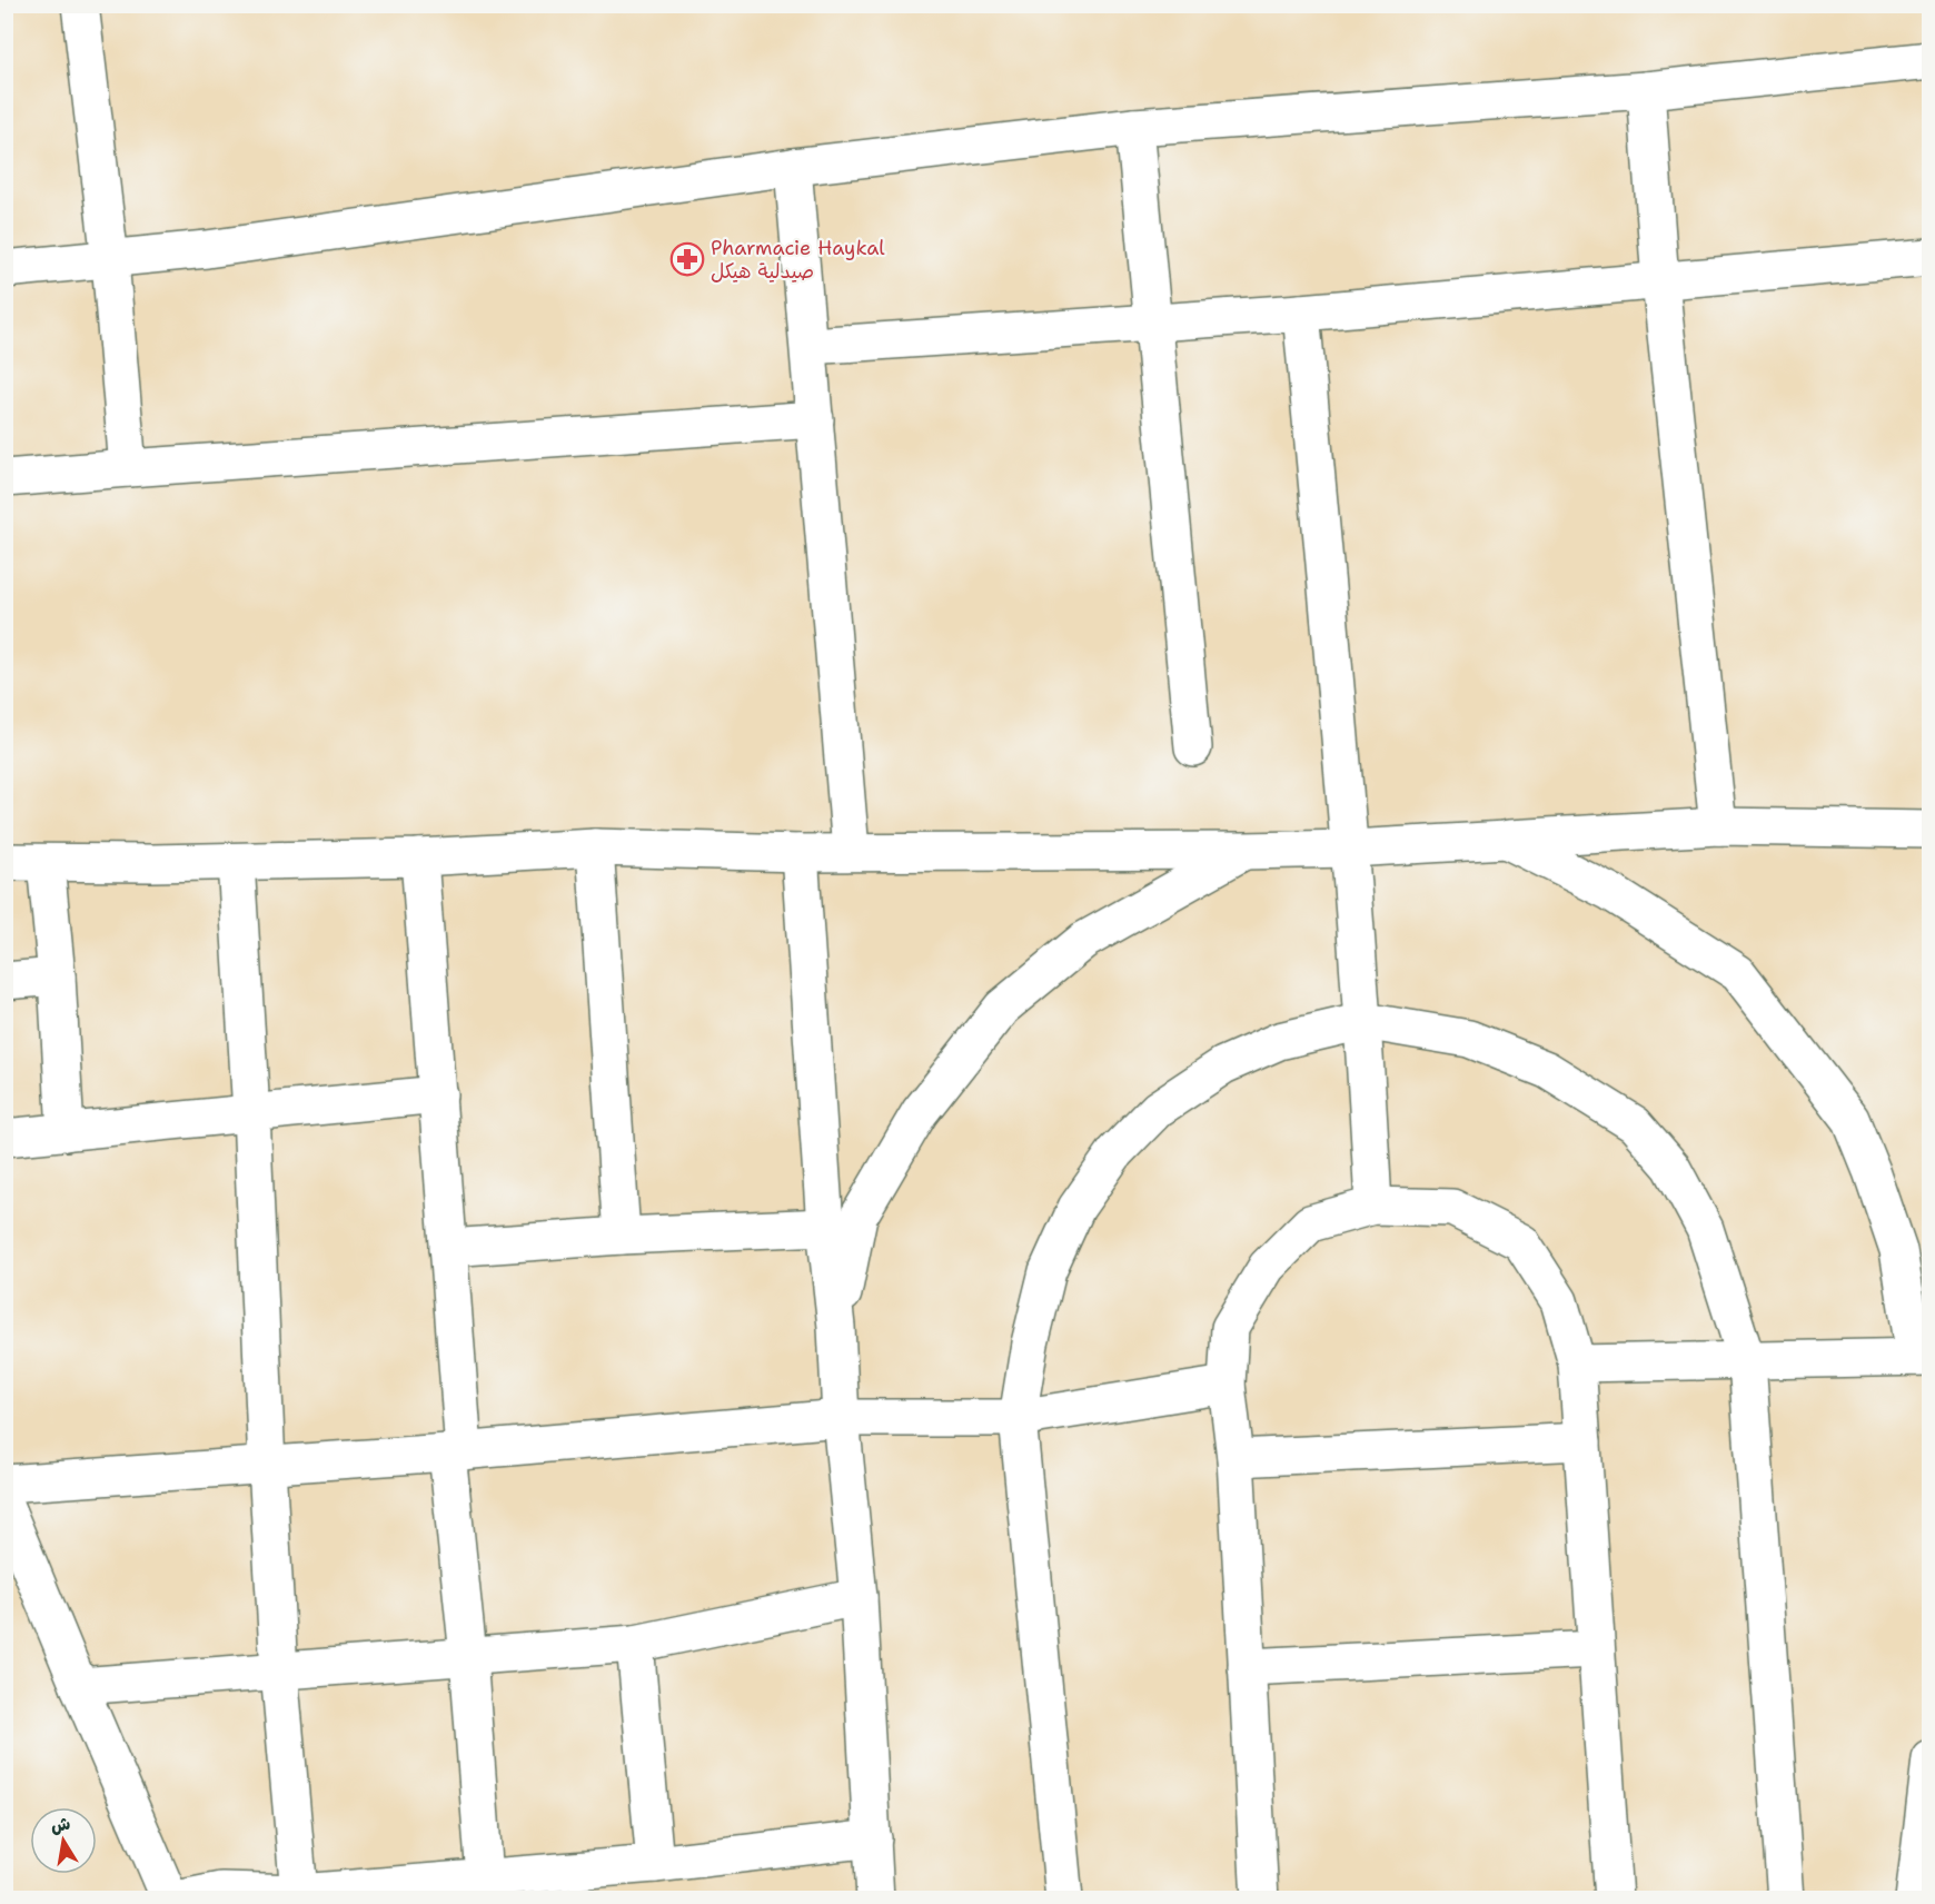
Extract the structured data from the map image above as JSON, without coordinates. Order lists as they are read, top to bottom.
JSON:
{
  "places": {
    "pharmacy": ["Pharmacie Haykal صيدلية هيكل"]
  },
  "north": "top"
}
